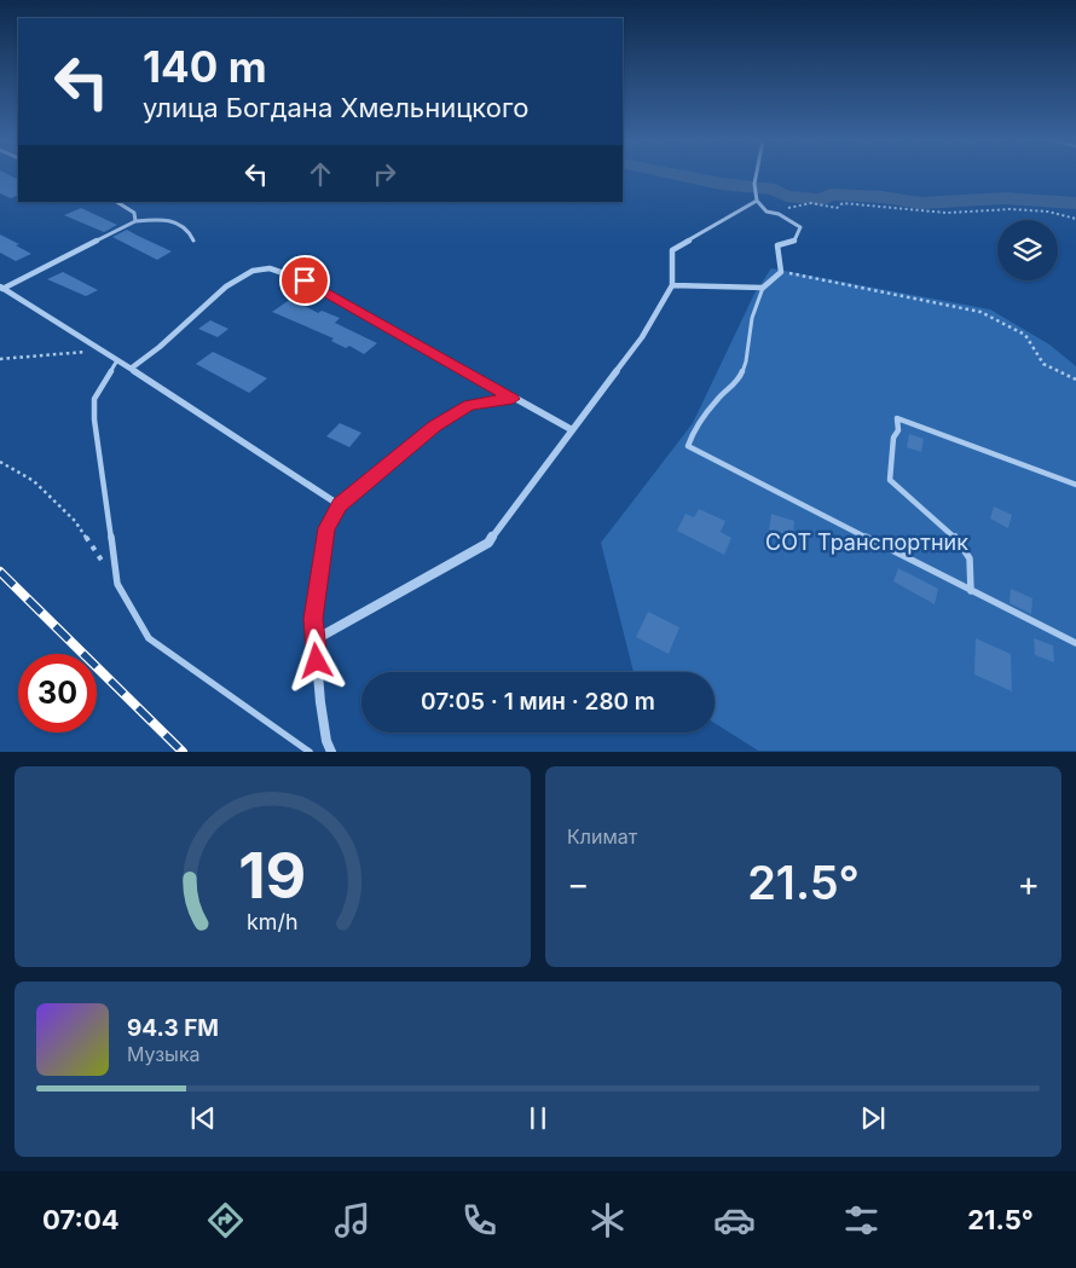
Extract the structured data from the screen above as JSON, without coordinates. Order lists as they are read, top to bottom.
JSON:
{
  "parks": ["СОТ Транспортник"],
  "page": {
    "turn": ["140 m", "улица Богдана Хмельницкого"],
    "limit": "30",
    "trip": "07:05 · 1 мин · 280 m",
    "tile": "Климат",
    "heat": ["−", "21.5°", "+"],
    "song": ["94.3 FM", "Музыка"],
    "tabs": ["07:04", "21.5°"],
    "gauge": ["19", "km/h"]
  }
}
